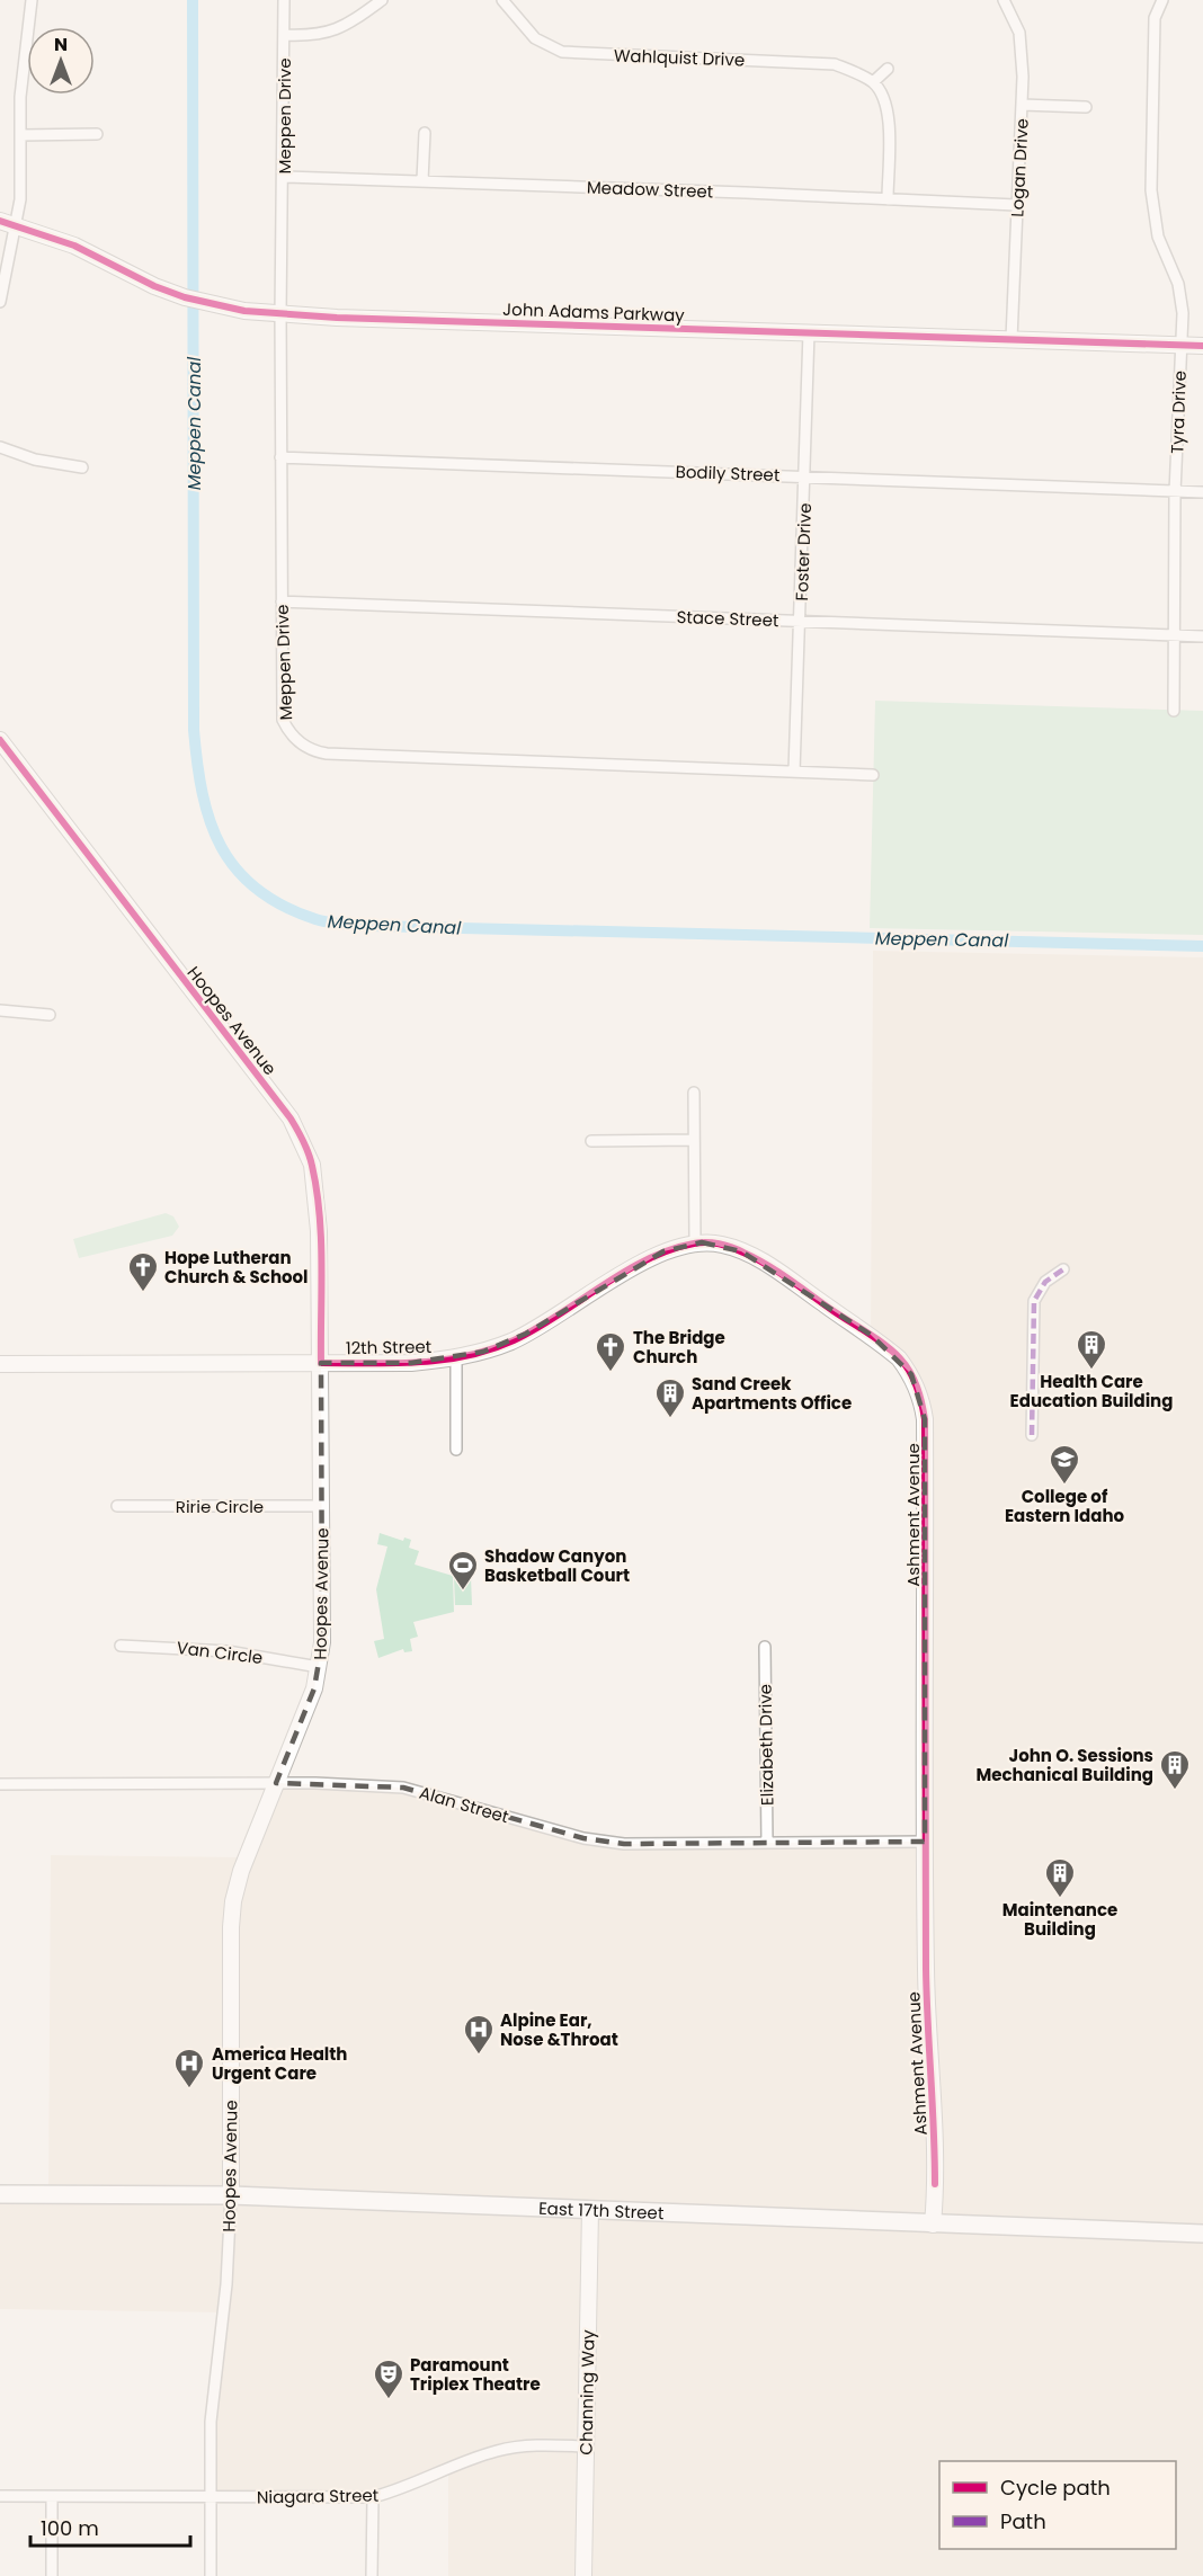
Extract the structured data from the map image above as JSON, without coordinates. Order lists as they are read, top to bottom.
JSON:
{
  "streets": {
    "main road": ["East 17th Street"],
    "street": [
      "Wahlquist Drive",
      "Meppen Drive",
      "Logan Drive",
      "Meadow Street",
      "John Adams Parkway",
      "Tyra Drive",
      "Bodily Street",
      "Foster Drive",
      "Stace Street",
      "Hoopes Avenue",
      "12th Street",
      "Ririe Circle",
      "Ashment Avenue",
      "Van Circle",
      "Elizabeth Drive",
      "Alan Street",
      "Channing Way",
      "Niagara Street"
    ]
  },
  "crossings": [
    ["Meppen Drive", "Meadow Street"],
    ["Meppen Drive", "John Adams Parkway"],
    ["Meppen Drive", "Bodily Street"],
    ["Meppen Drive", "Foster Drive"],
    ["Meppen Drive", "Stace Street"],
    ["Logan Drive", "Meadow Street"],
    ["Logan Drive", "John Adams Parkway"],
    ["John Adams Parkway", "Tyra Drive"],
    ["John Adams Parkway", "Foster Drive"],
    ["Tyra Drive", "Bodily Street"],
    ["Tyra Drive", "Stace Street"],
    ["Bodily Street", "Foster Drive"],
    ["Foster Drive", "Stace Street"],
    ["Hoopes Avenue", "12th Street"],
    ["Hoopes Avenue", "Ririe Circle"],
    ["Hoopes Avenue", "Van Circle"],
    ["Hoopes Avenue", "Alan Street"],
    ["Hoopes Avenue", "East 17th Street"],
    ["Hoopes Avenue", "Niagara Street"],
    ["12th Street", "Ashment Avenue"],
    ["Ashment Avenue", "Alan Street"],
    ["Ashment Avenue", "East 17th Street"],
    ["Elizabeth Drive", "Alan Street"],
    ["East 17th Street", "Channing Way"],
    ["Channing Way", "Niagara Street"]
  ],
  "water": ["Meppen Canal"],
  "places": {
    "church": ["Hope Lutheran Church & School", "The Bridge Church"],
    "building": [
      "Health Care Education Building",
      "Sand Creek Apartments Office",
      "John O. Sessions Mechanical Building",
      "Maintenance Building"
    ],
    "school or university": ["College of Eastern Idaho"],
    "sports": ["Shadow Canyon Basketball Court"],
    "hospital": ["Alpine Ear, Nose &Throat", "America Health Urgent Care"],
    "theatre": ["Paramount Triplex Theatre"]
  },
  "legend": ["Cycle path", "Path"],
  "scale_bar": "100 m",
  "north": "top"
}
